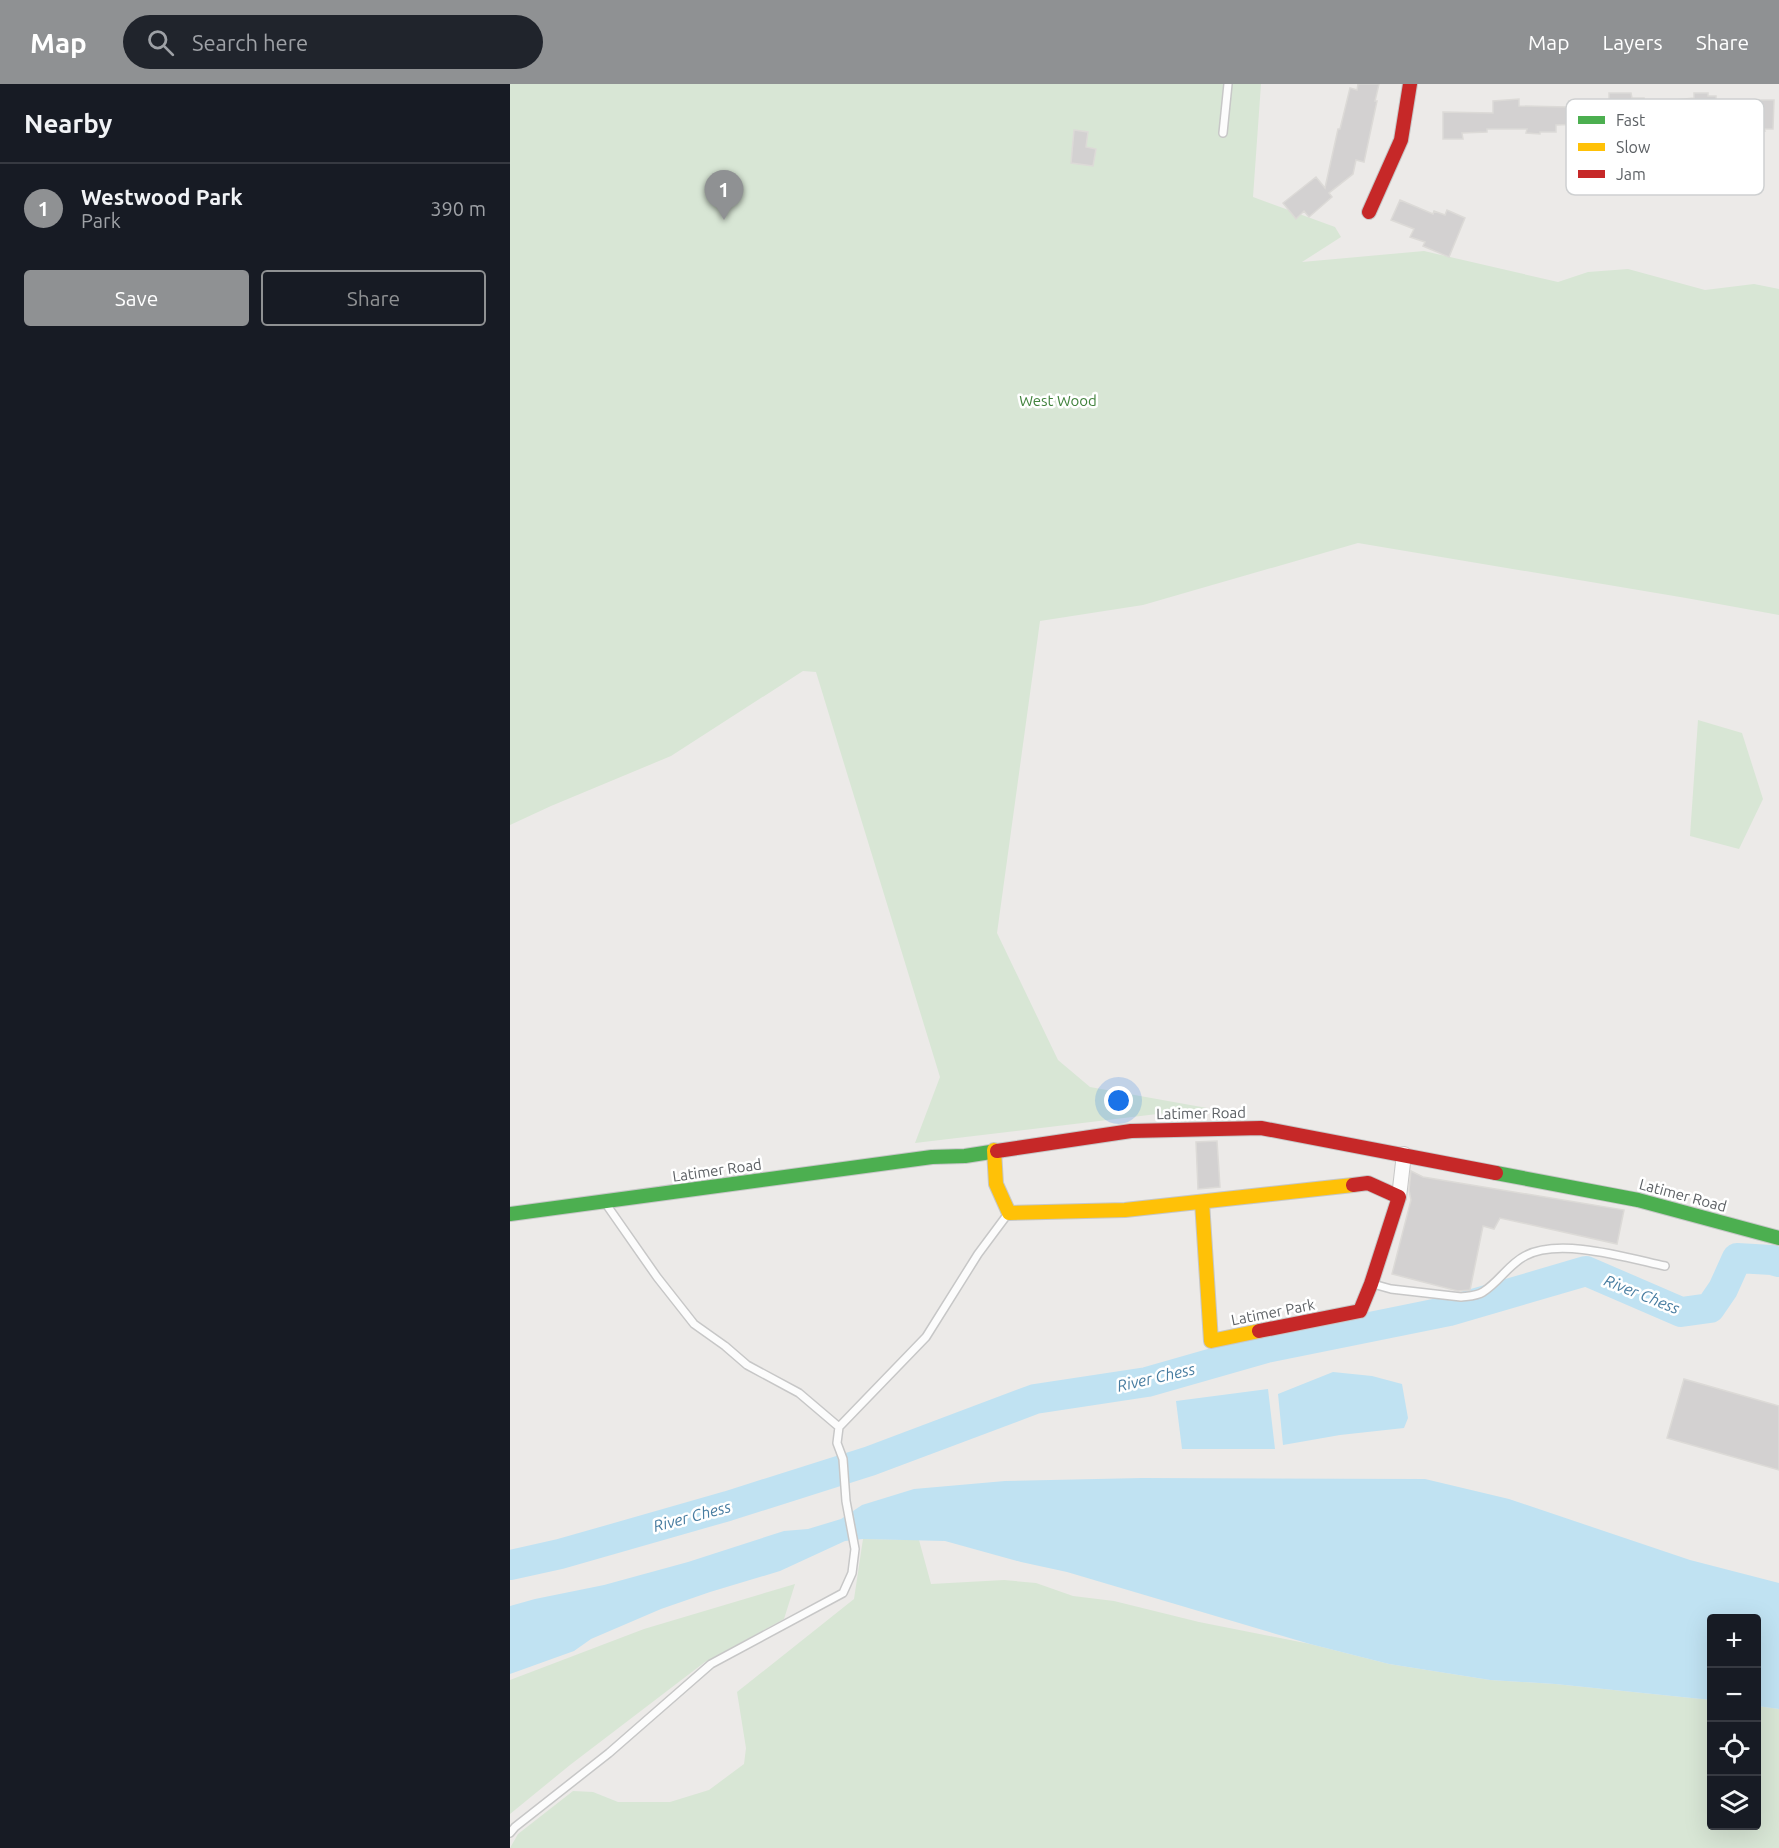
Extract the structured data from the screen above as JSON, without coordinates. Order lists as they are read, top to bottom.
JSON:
{
  "streets": {
    "street": ["Latimer Road", "Latimer Park"]
  },
  "crossings": [
    ["Latimer Road", "Latimer Park"]
  ],
  "water": ["River Chess"],
  "parks": ["West Wood"],
  "legend": ["Fast", "Slow", "Jam"],
  "page": {
    "header": "Map",
    "search": "Search here",
    "nav": ["Map", "Layers", "Share"],
    "heading": "Nearby",
    "list": [
      {
        "mark": "1",
        "name": "Westwood Park",
        "note": "Park",
        "value": "390 m"
      }
    ],
    "pins": "1",
    "buttons": ["Save", "Share"],
    "map_buttons": ["+", "−"]
  }
}
